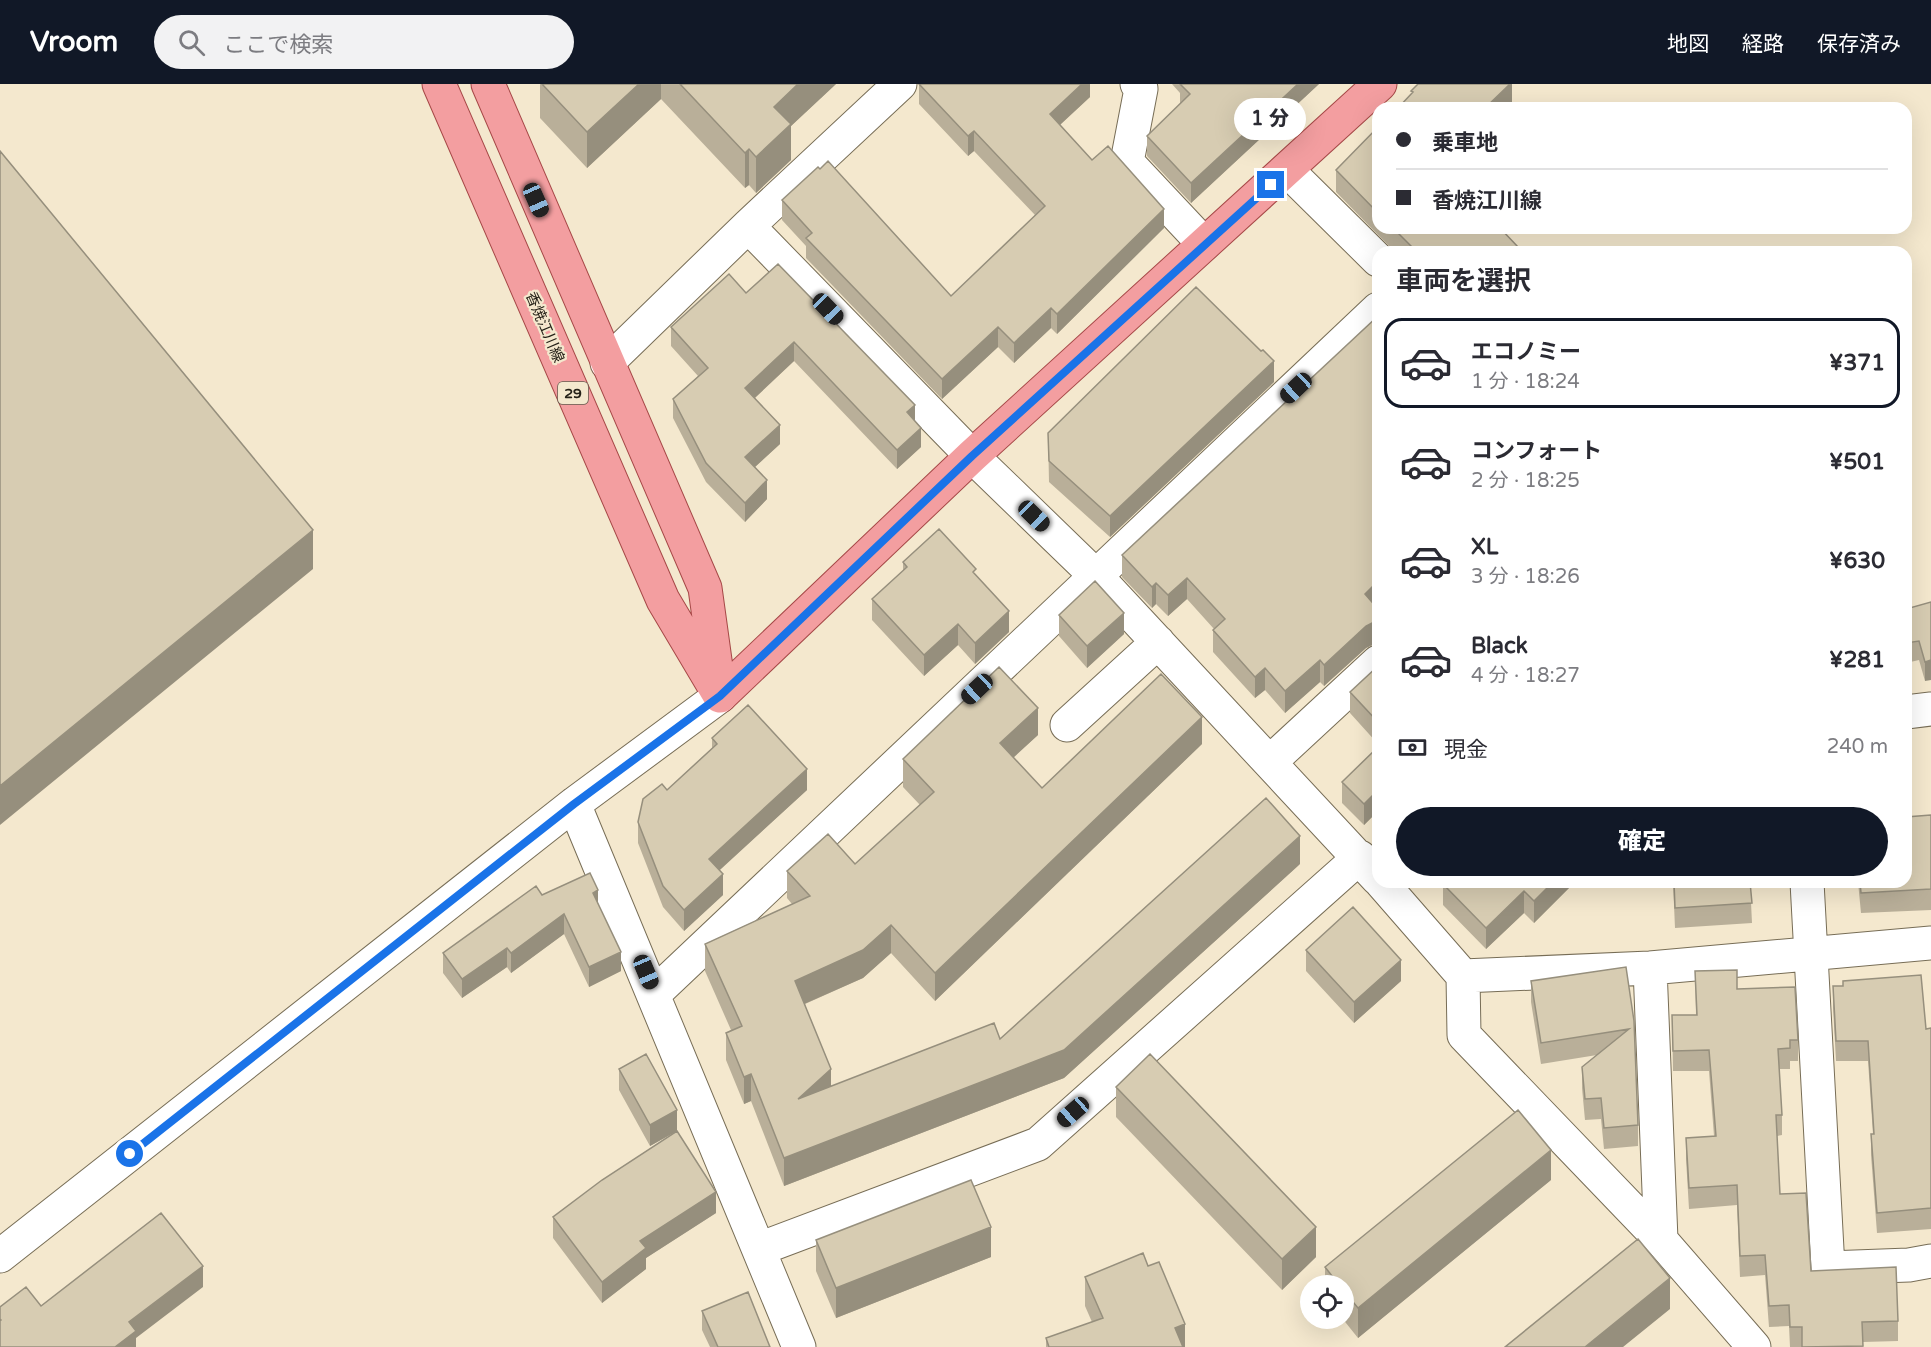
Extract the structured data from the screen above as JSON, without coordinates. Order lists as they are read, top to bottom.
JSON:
{
  "streets": {
    "main road": ["香焼江川線", "29"]
  },
  "page": {
    "header": "Vroom",
    "search": "ここで検索",
    "nav": ["地図", "経路", "保存済み"],
    "bubble": "1 分",
    "banner": ["乗車地", "香焼江川線"],
    "heading": "車両を選択",
    "list": [
      {
        "name": "エコノミー",
        "note": "1 分 · 18:24",
        "value": "¥371"
      },
      {
        "name": "コンフォート",
        "note": "2 分 · 18:25",
        "value": "¥501"
      },
      {
        "name": "XL",
        "note": "3 分 · 18:26",
        "value": "¥630"
      },
      {
        "name": "Black",
        "note": "4 分 · 18:27",
        "value": "¥281"
      }
    ],
    "pay": ["現金", "240 m"],
    "buttons": "確定"
  }
}
